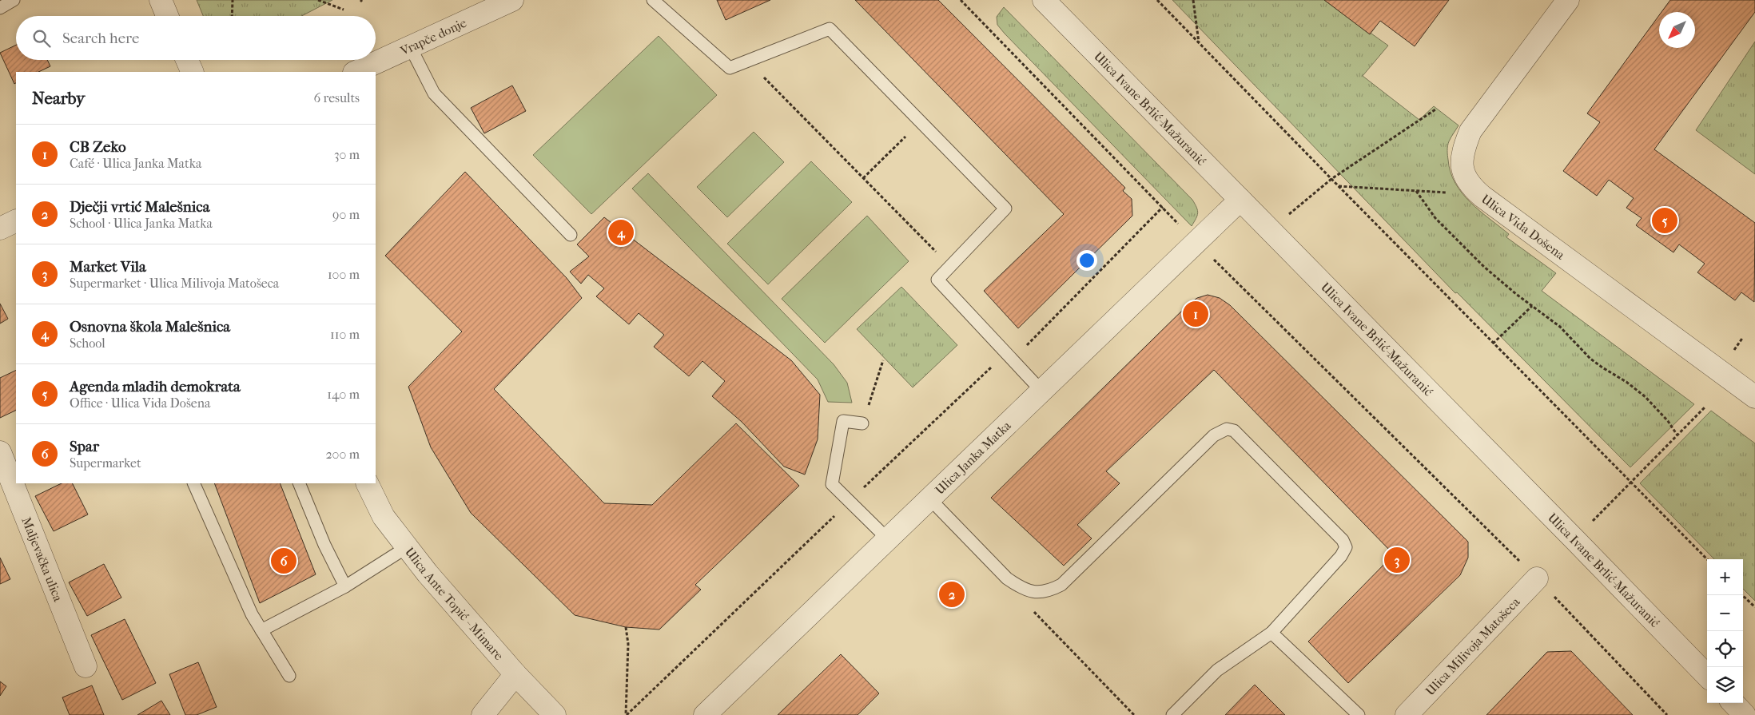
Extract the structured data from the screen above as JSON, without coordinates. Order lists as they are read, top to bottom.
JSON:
{
  "streets": {
    "street": [
      "Vrapče donje",
      "Ulica Ivane Brlić-Mažuranić",
      "Ulica Vida Došena",
      "Ulica Janka Matka",
      "Maljevačka ulica",
      "Ulica Ante Topić - Mimare",
      "Ulica Milivoja Matošeca"
    ]
  },
  "crossings": [
    ["Ulica Ivane Brlić-Mažuranić", "Ulica Janka Matka"]
  ],
  "north": "bottom left",
  "page": {
    "search": "Search here",
    "heading": ["Nearby", "6 results"],
    "list": [
      {
        "mark": "1",
        "name": "CB Zeko",
        "note": "Café · Ulica Janka Matka",
        "value": "30 m"
      },
      {
        "mark": "2",
        "name": "Dječji vrtić Malešnica",
        "note": "School · Ulica Janka Matka",
        "value": "90 m"
      },
      {
        "mark": "3",
        "name": "Market Vila",
        "note": "Supermarket · Ulica Milivoja Matošeca",
        "value": "100 m"
      },
      {
        "mark": "4",
        "name": "Osnovna škola Malešnica",
        "note": "School",
        "value": "110 m"
      },
      {
        "mark": "5",
        "name": "Agenda mladih demokrata",
        "note": "Office · Ulica Vida Došena",
        "value": "140 m"
      },
      {
        "mark": "6",
        "name": "Spar",
        "note": "Supermarket",
        "value": "200 m"
      }
    ],
    "pins": [
      "5",
      "4",
      "1",
      "3",
      "6",
      "2"
    ],
    "map_buttons": ["+", "−"]
  }
}
